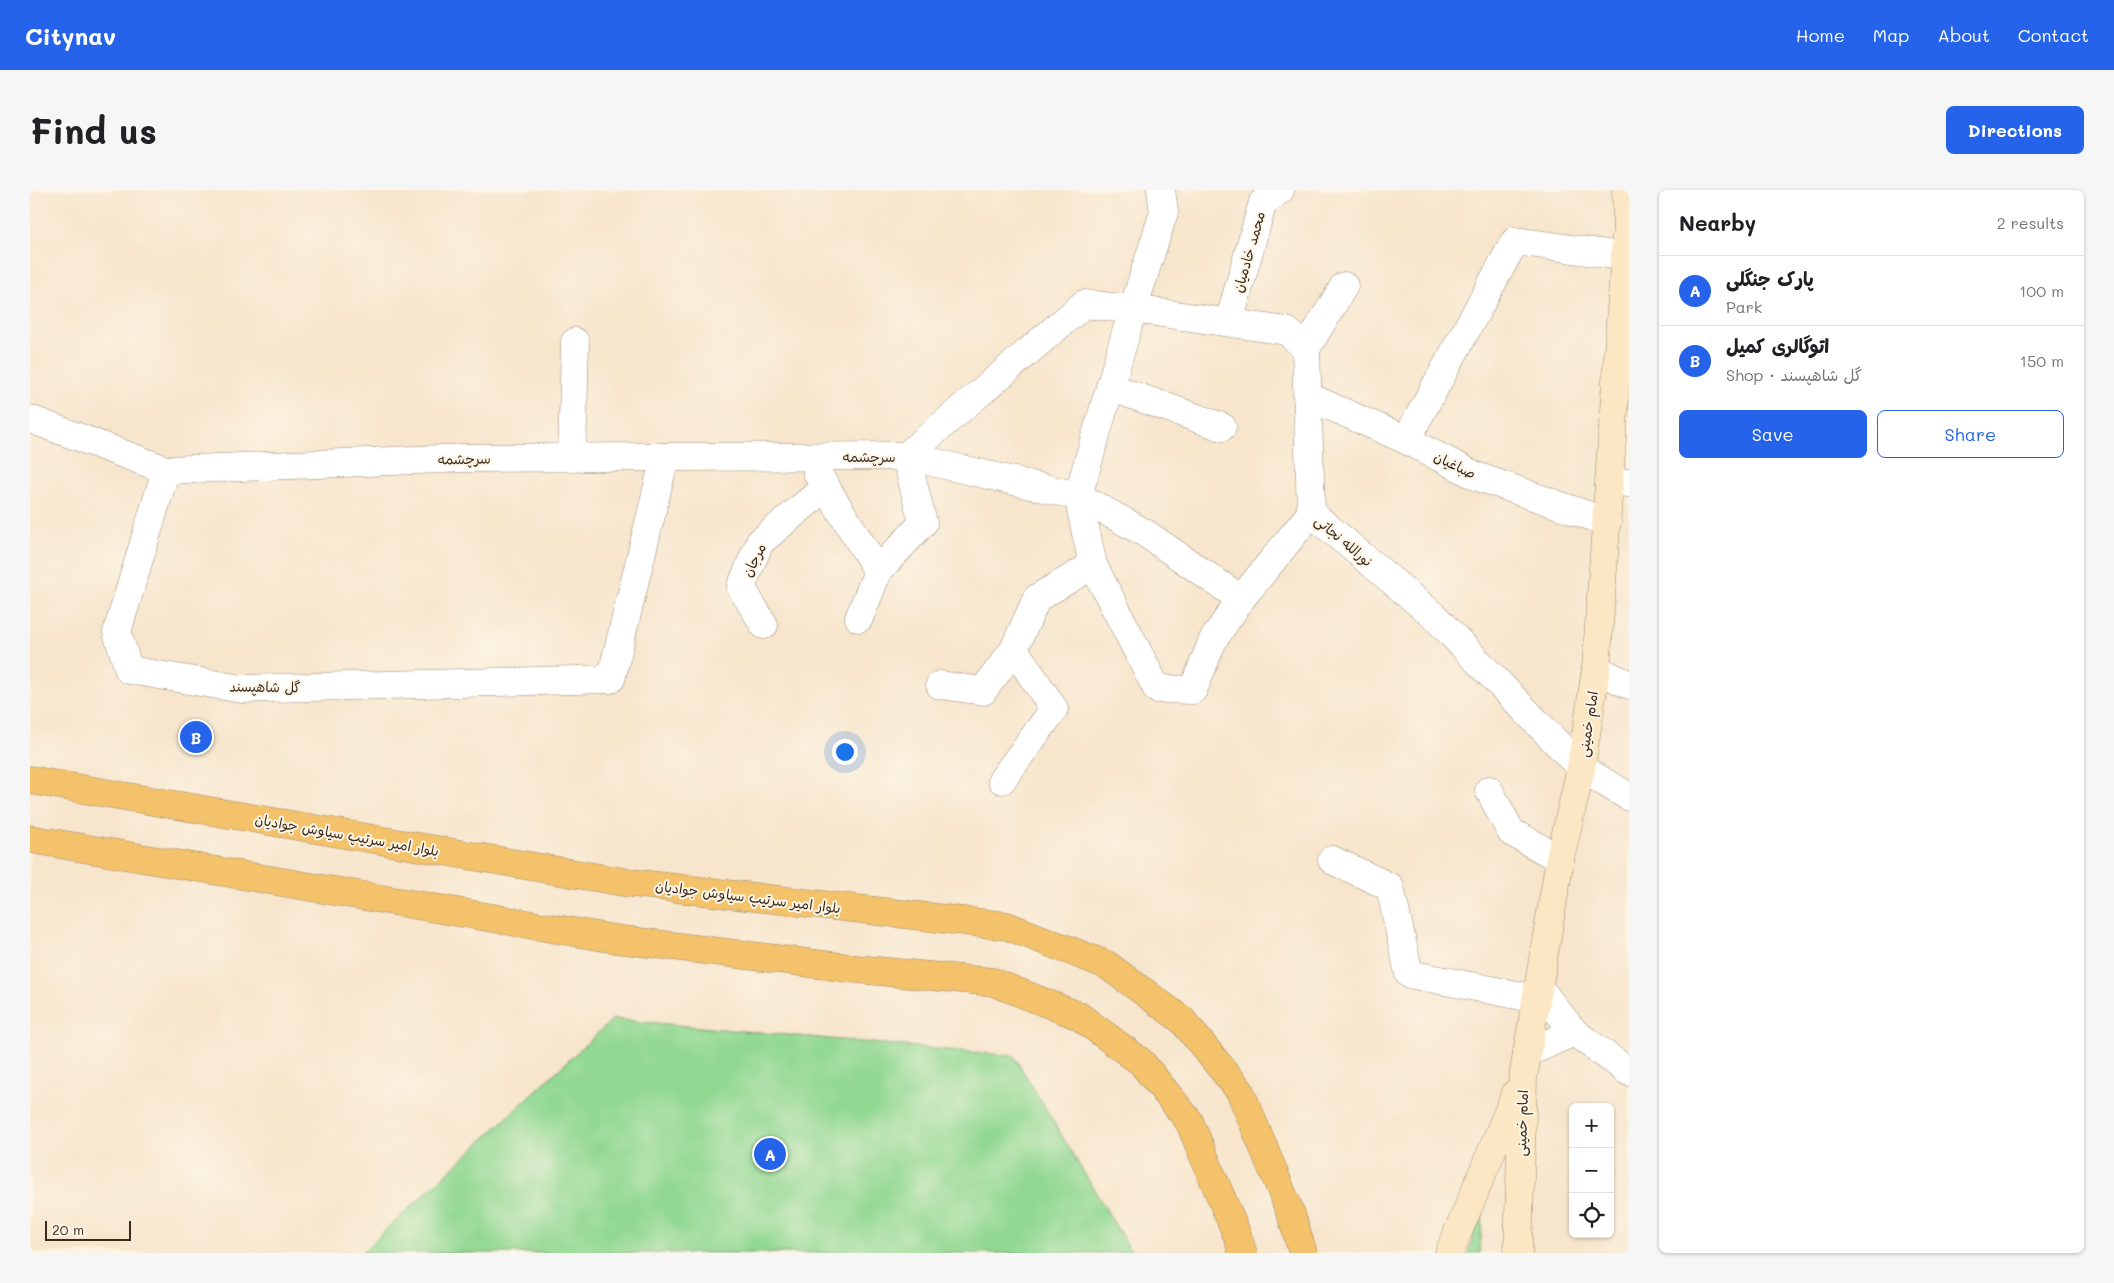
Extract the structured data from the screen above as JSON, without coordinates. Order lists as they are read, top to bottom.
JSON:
{
  "streets": {
    "main road": ["بلوار امیر سرتیپ سیاوش جوادیان"],
    "street": [
      "محمد خادمیان",
      "سرچشمه",
      "صباغیان",
      "نورالله نجاتی",
      "مرجان",
      "گل شاهپسند",
      "امام خمینی"
    ]
  },
  "crossings": [
    ["سرچشمه", "گل شاهپسند"],
    ["صباغیان", "نورالله نجاتی"],
    ["صباغیان", "امام خمینی"],
    ["نورالله نجاتی", "امام خمینی"]
  ],
  "scale_bar": "20 m",
  "page": {
    "header": "Citynav",
    "nav": [
      "Home",
      "Map",
      "About",
      "Contact"
    ],
    "buttons": [
      "Directions",
      ["Save", "Share"]
    ],
    "title": "Find us",
    "heading": ["Nearby", "2 results"],
    "list": [
      {
        "mark": "A",
        "name": "پارک جنگلی",
        "note": "Park",
        "value": "100 m"
      },
      {
        "mark": "B",
        "name": "اتوگالری کمیل",
        "note": "Shop · گل شاهپسند",
        "value": "150 m"
      }
    ],
    "pins": ["B", "A"],
    "map_buttons": ["+", "−"],
    "scale": "20 m"
  }
}
